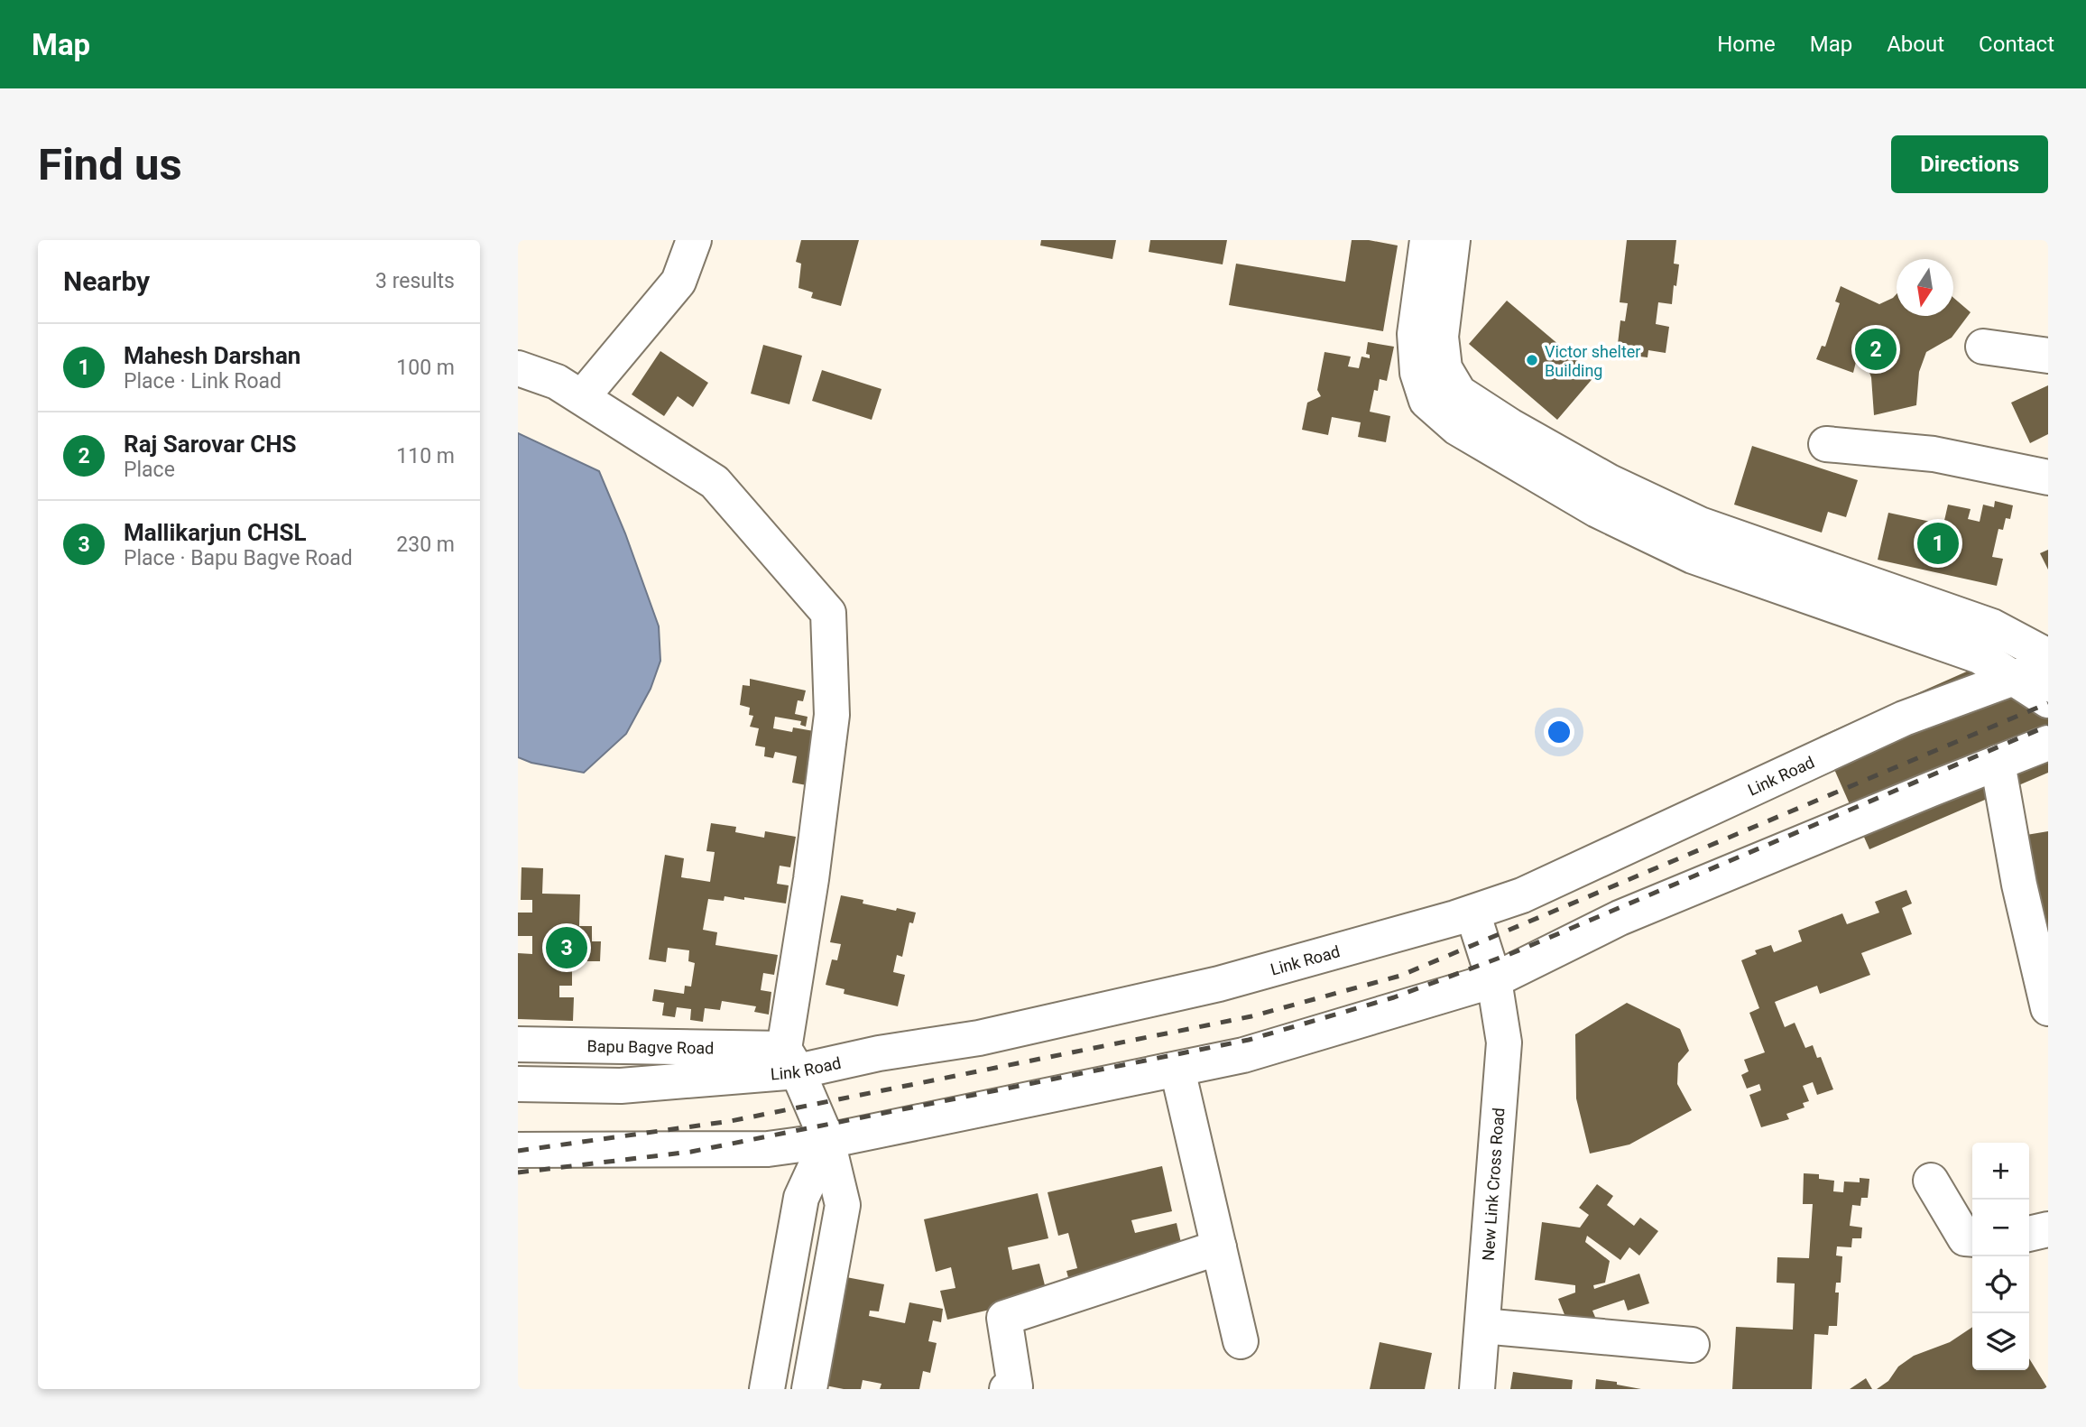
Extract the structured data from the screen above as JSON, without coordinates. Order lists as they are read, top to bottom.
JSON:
{
  "streets": {
    "main road": ["Link Road", "Bapu Bagve Road", "New Link Cross Road"]
  },
  "crossings": [
    ["Link Road", "Bapu Bagve Road"],
    ["Link Road", "New Link Cross Road"]
  ],
  "places": ["Victor shelter Building"],
  "north": "bottom",
  "page": {
    "header": "Map",
    "nav": [
      "Home",
      "Map",
      "About",
      "Contact"
    ],
    "buttons": "Directions",
    "title": "Find us",
    "heading": ["Nearby", "3 results"],
    "list": [
      {
        "mark": "1",
        "name": "Mahesh Darshan",
        "note": "Place · Link Road",
        "value": "100 m"
      },
      {
        "mark": "2",
        "name": "Raj Sarovar CHS",
        "note": "Place",
        "value": "110 m"
      },
      {
        "mark": "3",
        "name": "Mallikarjun CHSL",
        "note": "Place · Bapu Bagve Road",
        "value": "230 m"
      }
    ],
    "pins": ["2", "1", "3"],
    "map_buttons": ["+", "−"]
  }
}
